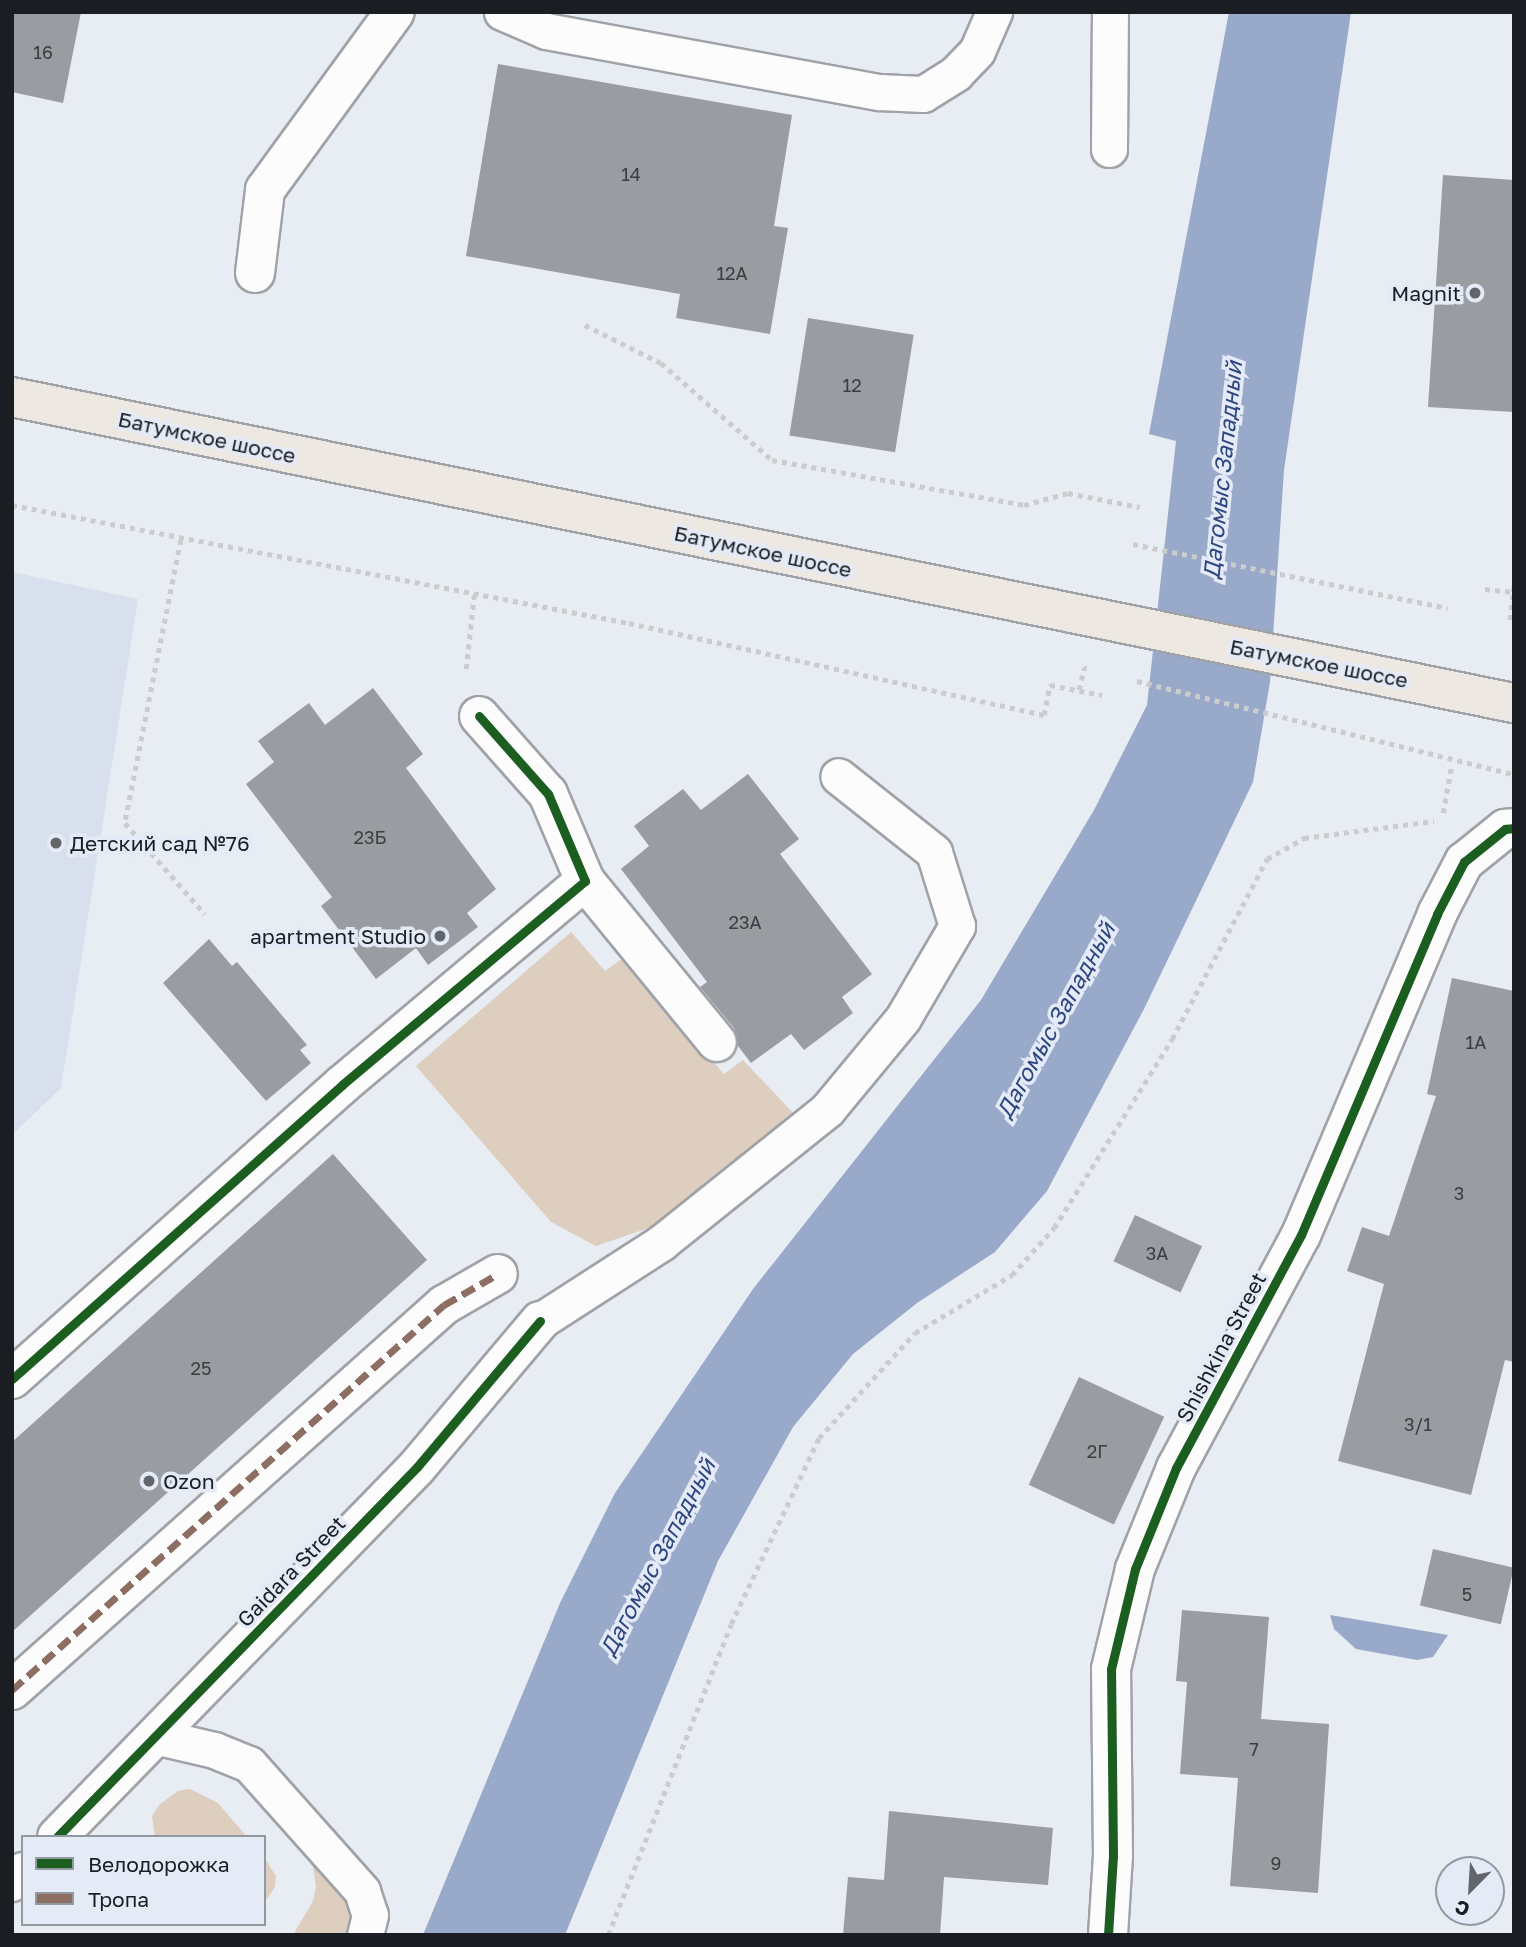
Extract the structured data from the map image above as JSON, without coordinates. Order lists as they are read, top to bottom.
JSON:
{
  "streets": {
    "highway": ["Батумское шоссе"],
    "street": ["Shishkina Street", "Gaidara Street"]
  },
  "water": ["Дагомыс Западный"],
  "places": [
    "Magnit",
    "Детский сад №76",
    "apartment Studio",
    "Ozon"
  ],
  "house_numbers": [
    "16",
    "14",
    "12А",
    "12",
    "23Б",
    "23А",
    "1А",
    "3",
    "3А",
    "25",
    "3/1",
    "2Г",
    "5",
    "7",
    "9"
  ],
  "legend": ["Велодорожка", "Тропа"],
  "north": "bottom left"
}
